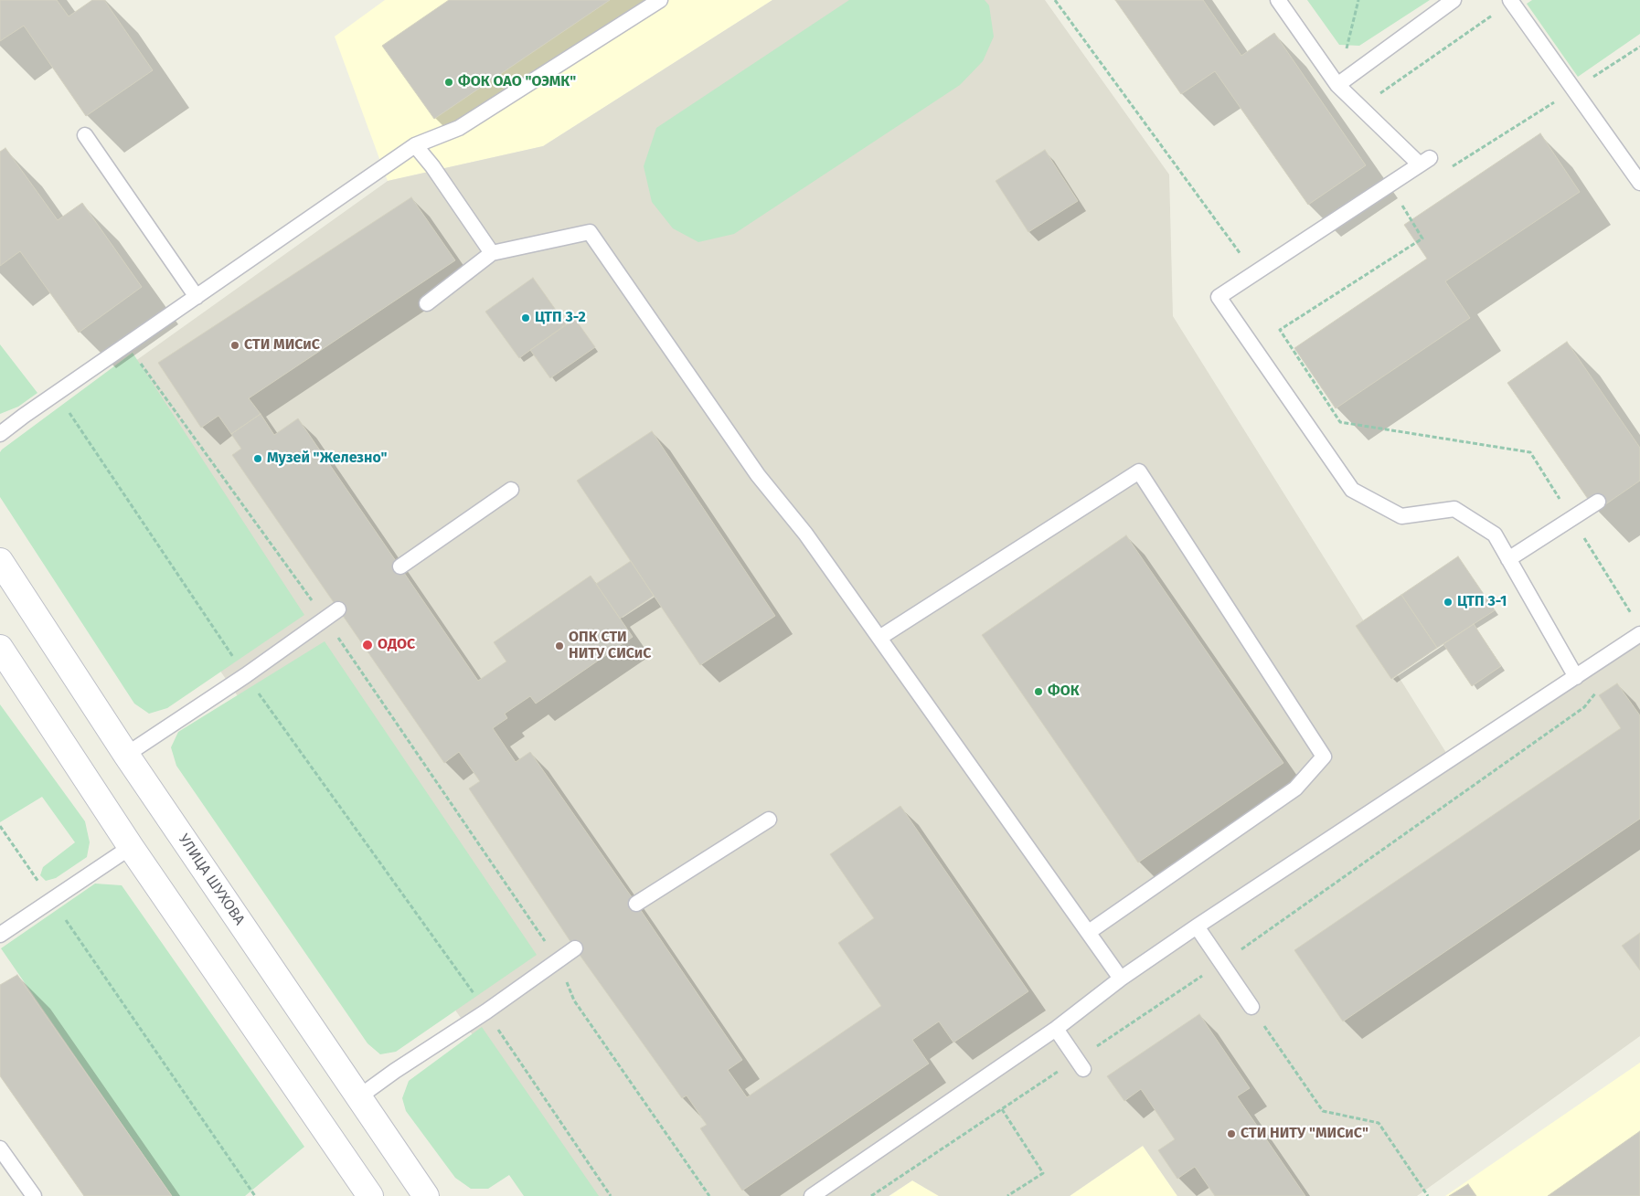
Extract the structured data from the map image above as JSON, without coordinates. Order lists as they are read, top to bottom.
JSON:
{
  "streets": {
    "main road": ["УЛИЦА ШУХОВА"]
  },
  "places": [
    "ФОК ОАО \"ОЭМК\"",
    "ЦТП 3-2",
    "СТИ МИСиС",
    "Музей \"Железно\"",
    "ЦТП 3-1",
    "ОДОС",
    "ОПК СТИ НИТУ СИСиС",
    "ФОК",
    "СТИ НИТУ \"МИСиС\""
  ]
}
